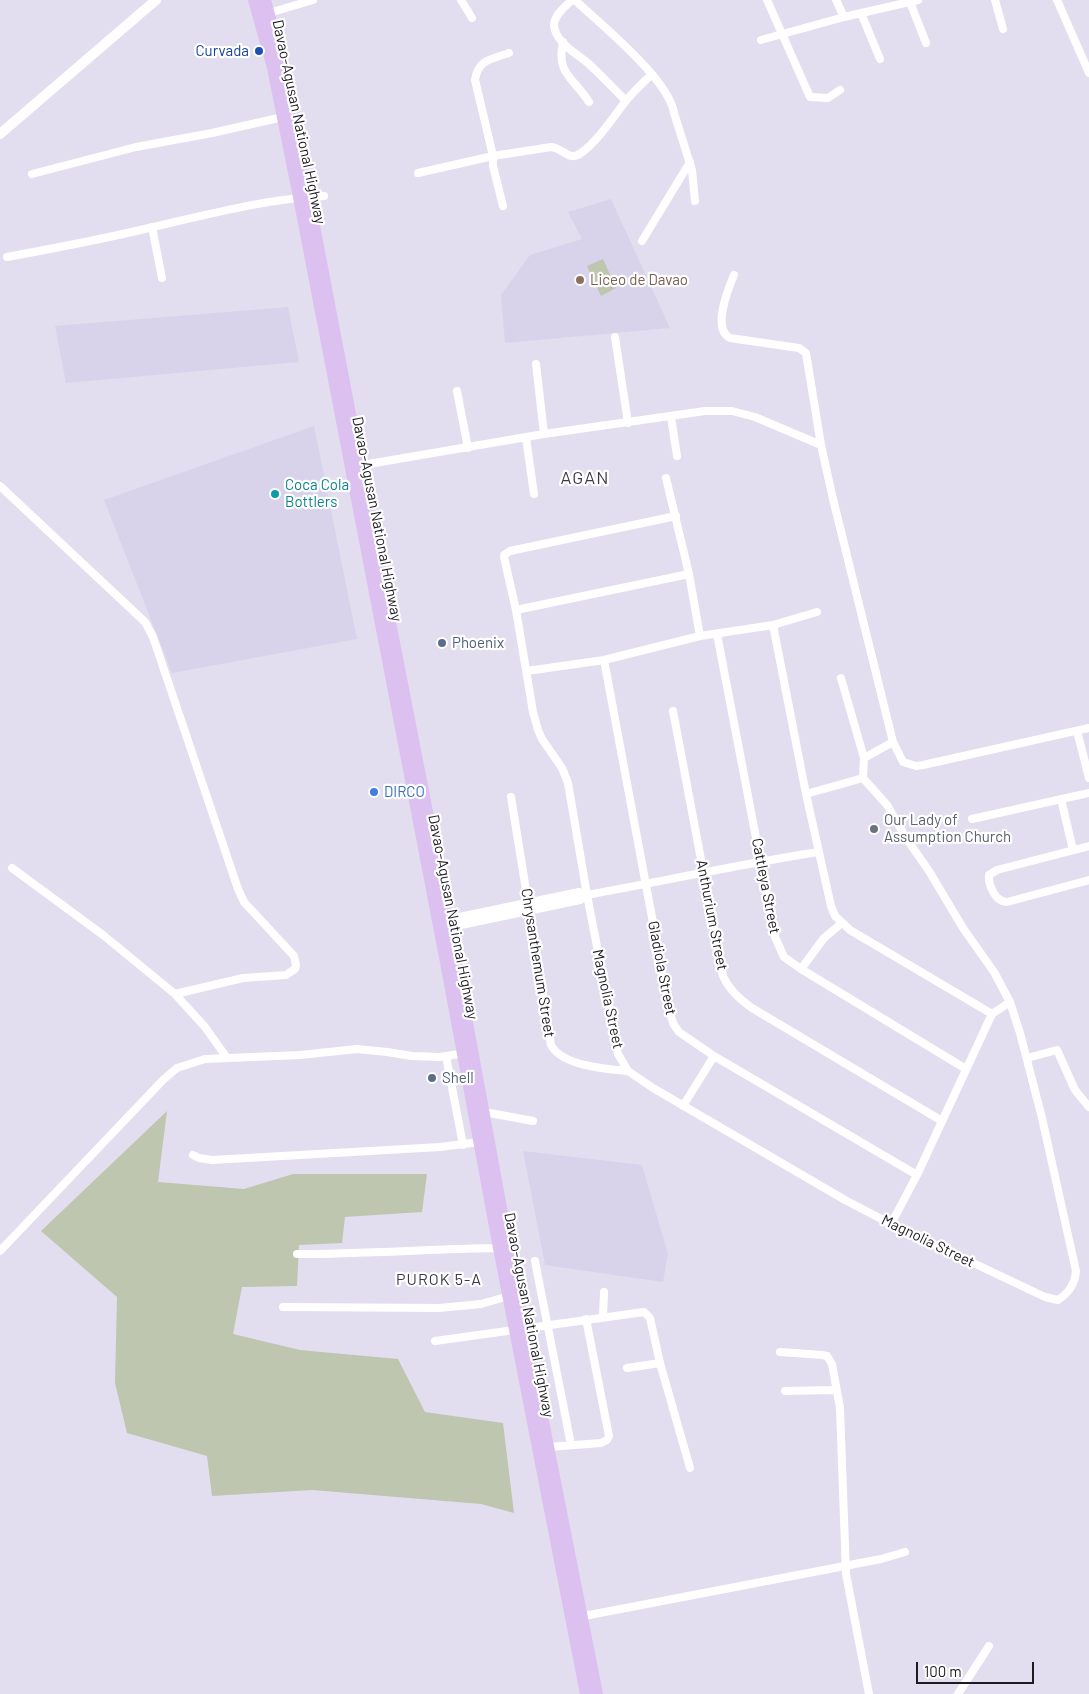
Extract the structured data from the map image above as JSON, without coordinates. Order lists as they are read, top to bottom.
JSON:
{
  "streets": {
    "highway": ["Davao-Agusan National Highway"],
    "street": [
      "Cattleya Street",
      "Anthurium Street",
      "Chrysanthemum Street",
      "Gladiola Street",
      "Magnolia Street"
    ]
  },
  "crossings": [
    ["Chrysanthemum Street", "Magnolia Street"]
  ],
  "districts": ["AGAN", "PUROK 5-A"],
  "places": [
    "Curvada",
    "Liceo de Davao",
    "Coca Cola Bottlers",
    "Phoenix",
    "DIRCO",
    "Our Lady of Assumption Church",
    "Shell"
  ],
  "scale_bar": "100 m"
}
